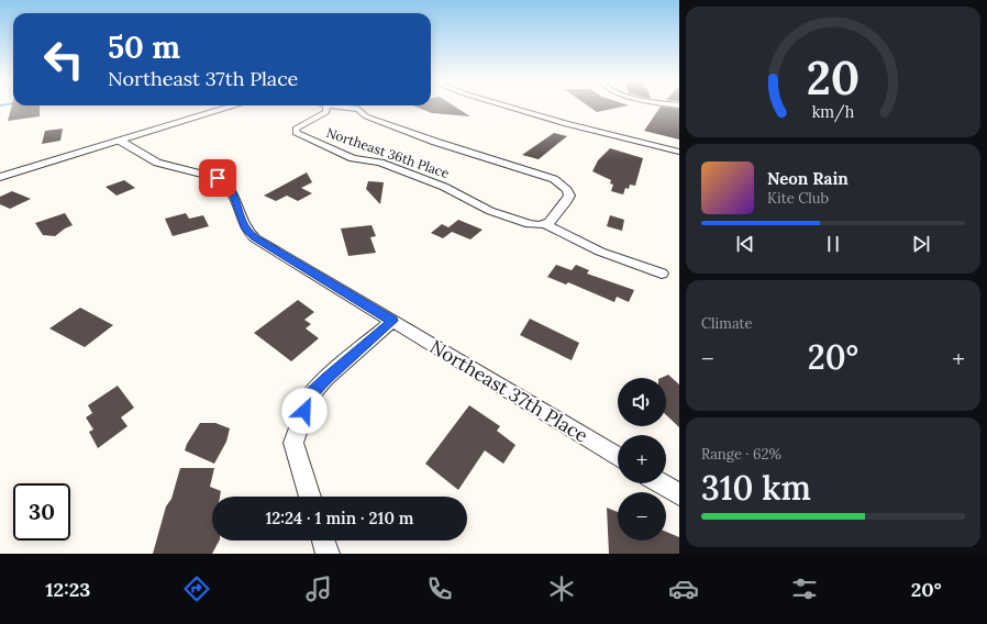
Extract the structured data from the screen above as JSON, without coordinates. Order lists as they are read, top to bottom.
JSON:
{
  "streets": {
    "street": ["Northeast 36th Place", "Northeast 37th Place"]
  },
  "page": {
    "turn": ["50 m", "Northeast 37th Place"],
    "song": ["Neon Rain", "Kite Club"],
    "tile": [
      "Climate",
      ["Range · 62%", "310 km"]
    ],
    "heat": ["−", "20°", "+"],
    "map_buttons": ["+", "−"],
    "limit": "30",
    "trip": "12:24 · 1 min · 210 m",
    "tabs": ["12:23", "20°"],
    "gauge": ["20", "km/h"]
  }
}
